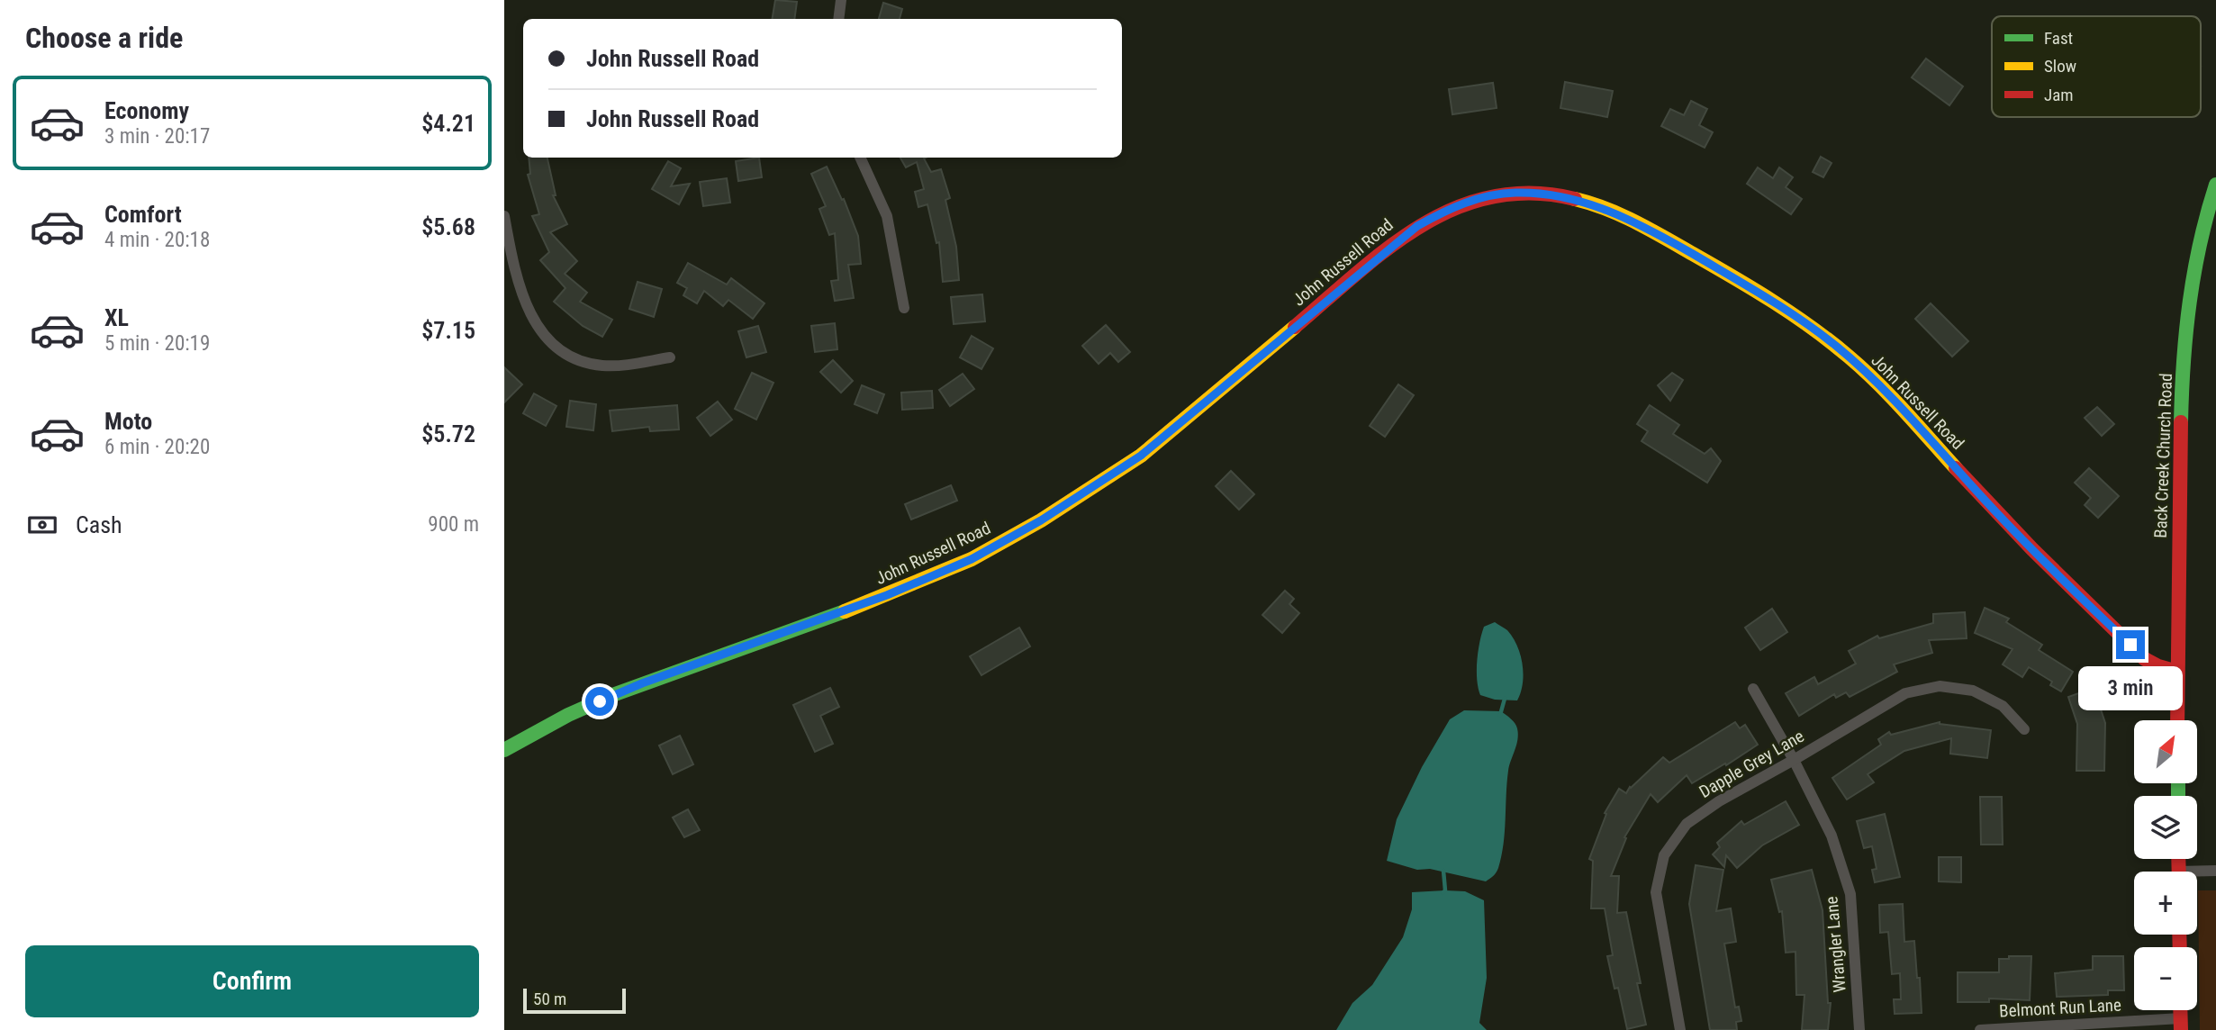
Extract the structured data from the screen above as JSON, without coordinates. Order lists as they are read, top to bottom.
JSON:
{
  "streets": {
    "street": [
      "John Russell Road",
      "Back Creek Church Road",
      "Dapple Grey Lane",
      "Wrangler Lane",
      "Belmont Run Lane"
    ]
  },
  "crossings": [
    ["John Russell Road", "Back Creek Church Road"],
    ["Dapple Grey Lane", "Wrangler Lane"]
  ],
  "legend": ["Fast", "Slow", "Jam"],
  "scale_bar": "50 m",
  "north": "top right",
  "page": {
    "heading": "Choose a ride",
    "banner": ["John Russell Road", "John Russell Road"],
    "list": [
      {
        "name": "Economy",
        "note": "3 min · 20:17",
        "value": "$4.21"
      },
      {
        "name": "Comfort",
        "note": "4 min · 20:18",
        "value": "$5.68"
      },
      {
        "name": "XL",
        "note": "5 min · 20:19",
        "value": "$7.15"
      },
      {
        "name": "Moto",
        "note": "6 min · 20:20",
        "value": "$5.72"
      }
    ],
    "pay": ["Cash", "900 m"],
    "bubble": "3 min",
    "map_buttons": ["+", "−"],
    "buttons": "Confirm",
    "scale": "50 m"
  }
}
